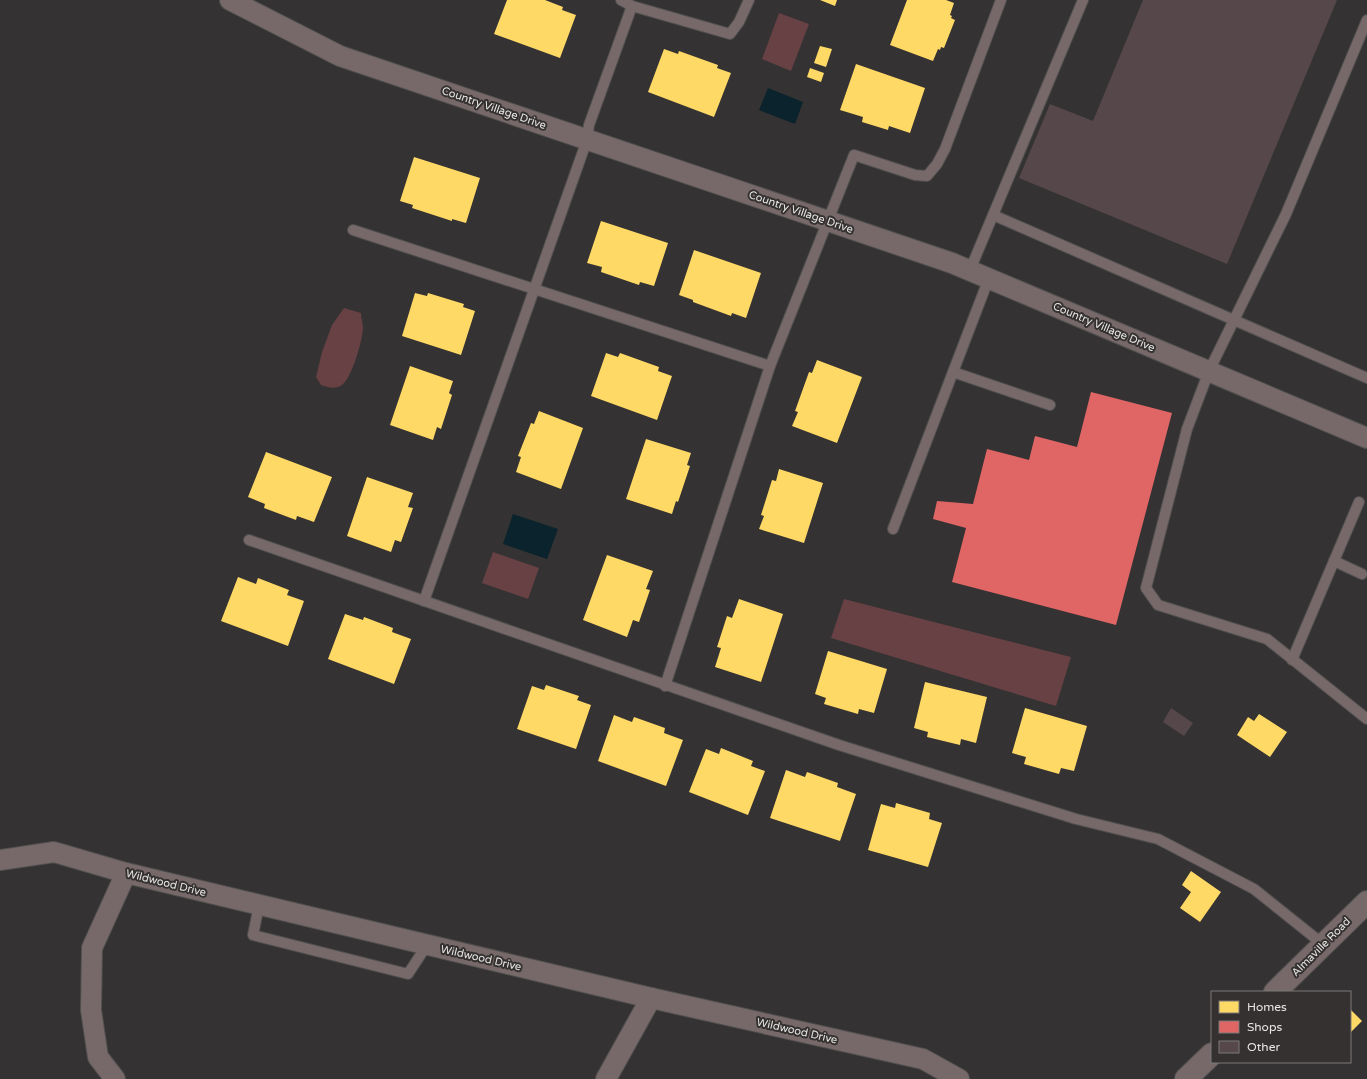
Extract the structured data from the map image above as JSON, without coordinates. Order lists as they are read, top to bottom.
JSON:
{
  "streets": {
    "street": ["Country Village Drive", "Wildwood Drive", "Almaville Road"]
  },
  "legend": ["Homes", "Shops", "Other"]
}
